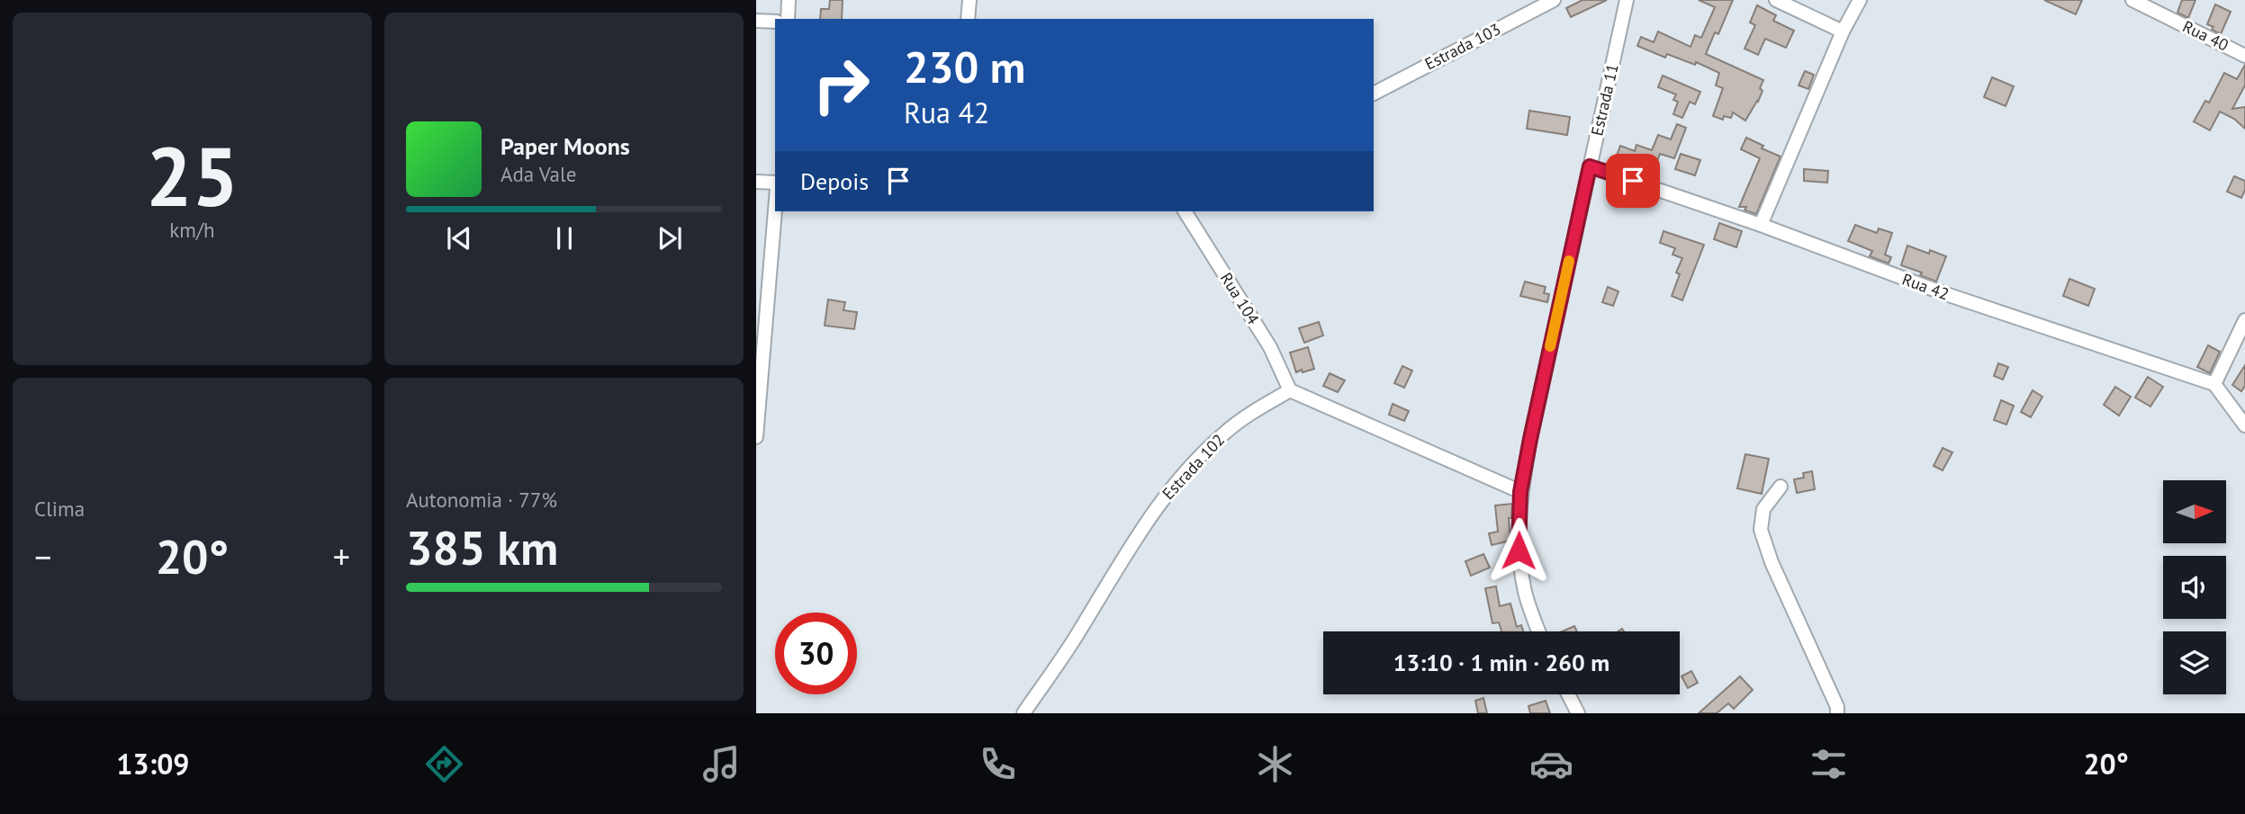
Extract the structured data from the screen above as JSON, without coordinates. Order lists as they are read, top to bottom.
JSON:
{
  "streets": {
    "street": [
      "Rua 40",
      "Estrada 103",
      "Estrada 11",
      "Rua 42",
      "Rua 104",
      "Estrada 102"
    ]
  },
  "crossings": [
    ["Estrada 11", "Rua 42"],
    ["Rua 104", "Estrada 102"]
  ],
  "north": "right",
  "page": {
    "tile": [
      ["25", "km/h"],
      "Clima",
      ["Autonomia · 77%", "385 km"]
    ],
    "turn": ["230 m", "Rua 42"],
    "song": ["Paper Moons", "Ada Vale"],
    "then": "Depois",
    "heat": ["−", "20°", "+"],
    "limit": "30",
    "trip": "13:10 · 1 min · 260 m",
    "tabs": ["13:09", "20°"]
  }
}
